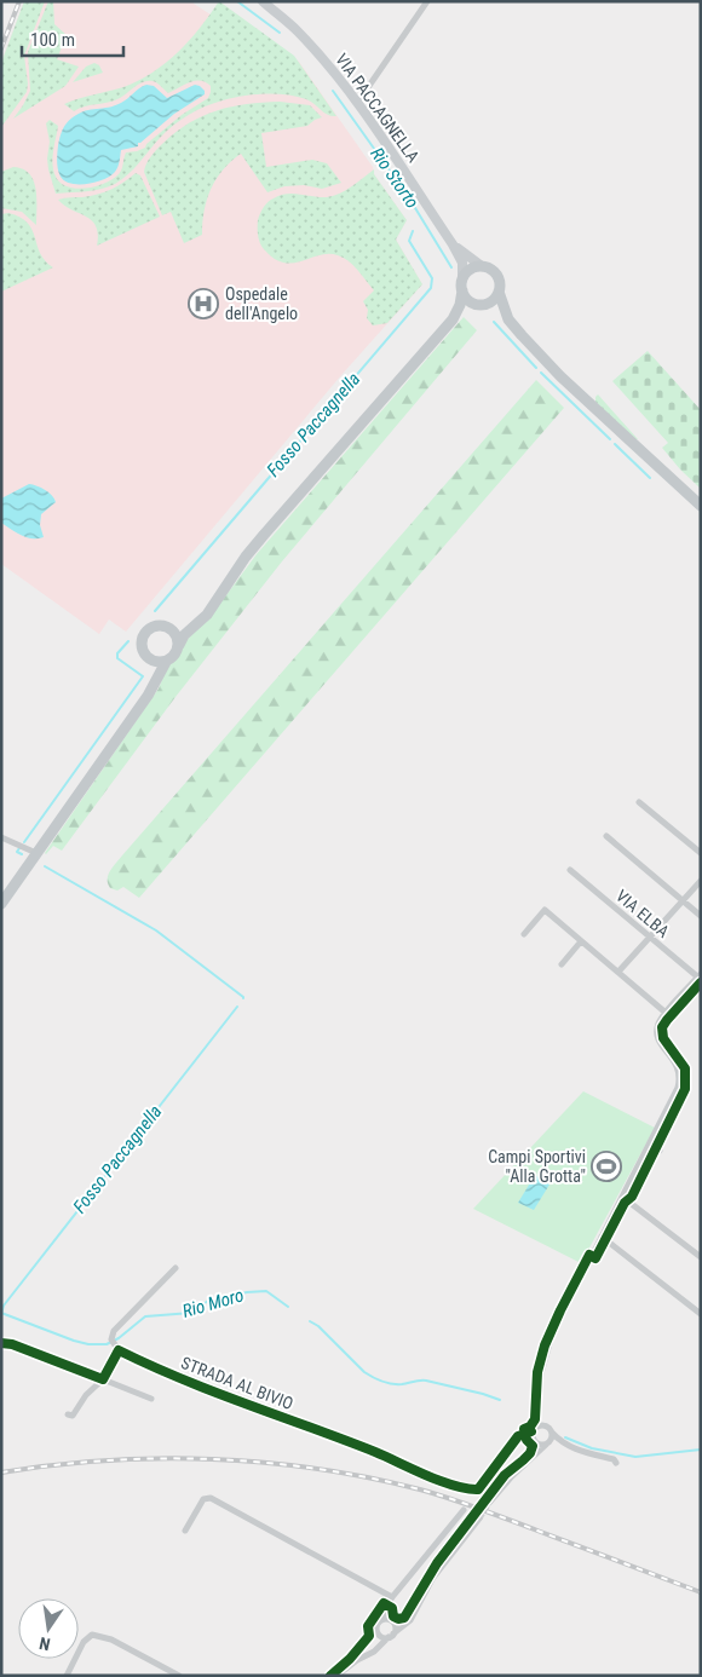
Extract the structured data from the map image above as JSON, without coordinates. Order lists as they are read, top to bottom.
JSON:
{
  "streets": {
    "main road": ["VIA PACCAGNELLA"],
    "street": ["VIA ELBA", "STRADA AL BIVIO"]
  },
  "water": ["Rio Storto", "Fosso Paccagnella", "Rio Moro"],
  "places": {
    "hospital": ["Ospedale dell'Angelo"],
    "sports": ["Campi Sportivi \"Alla Grotta\""]
  },
  "scale_bar": "100 m",
  "north": "bottom"
}
